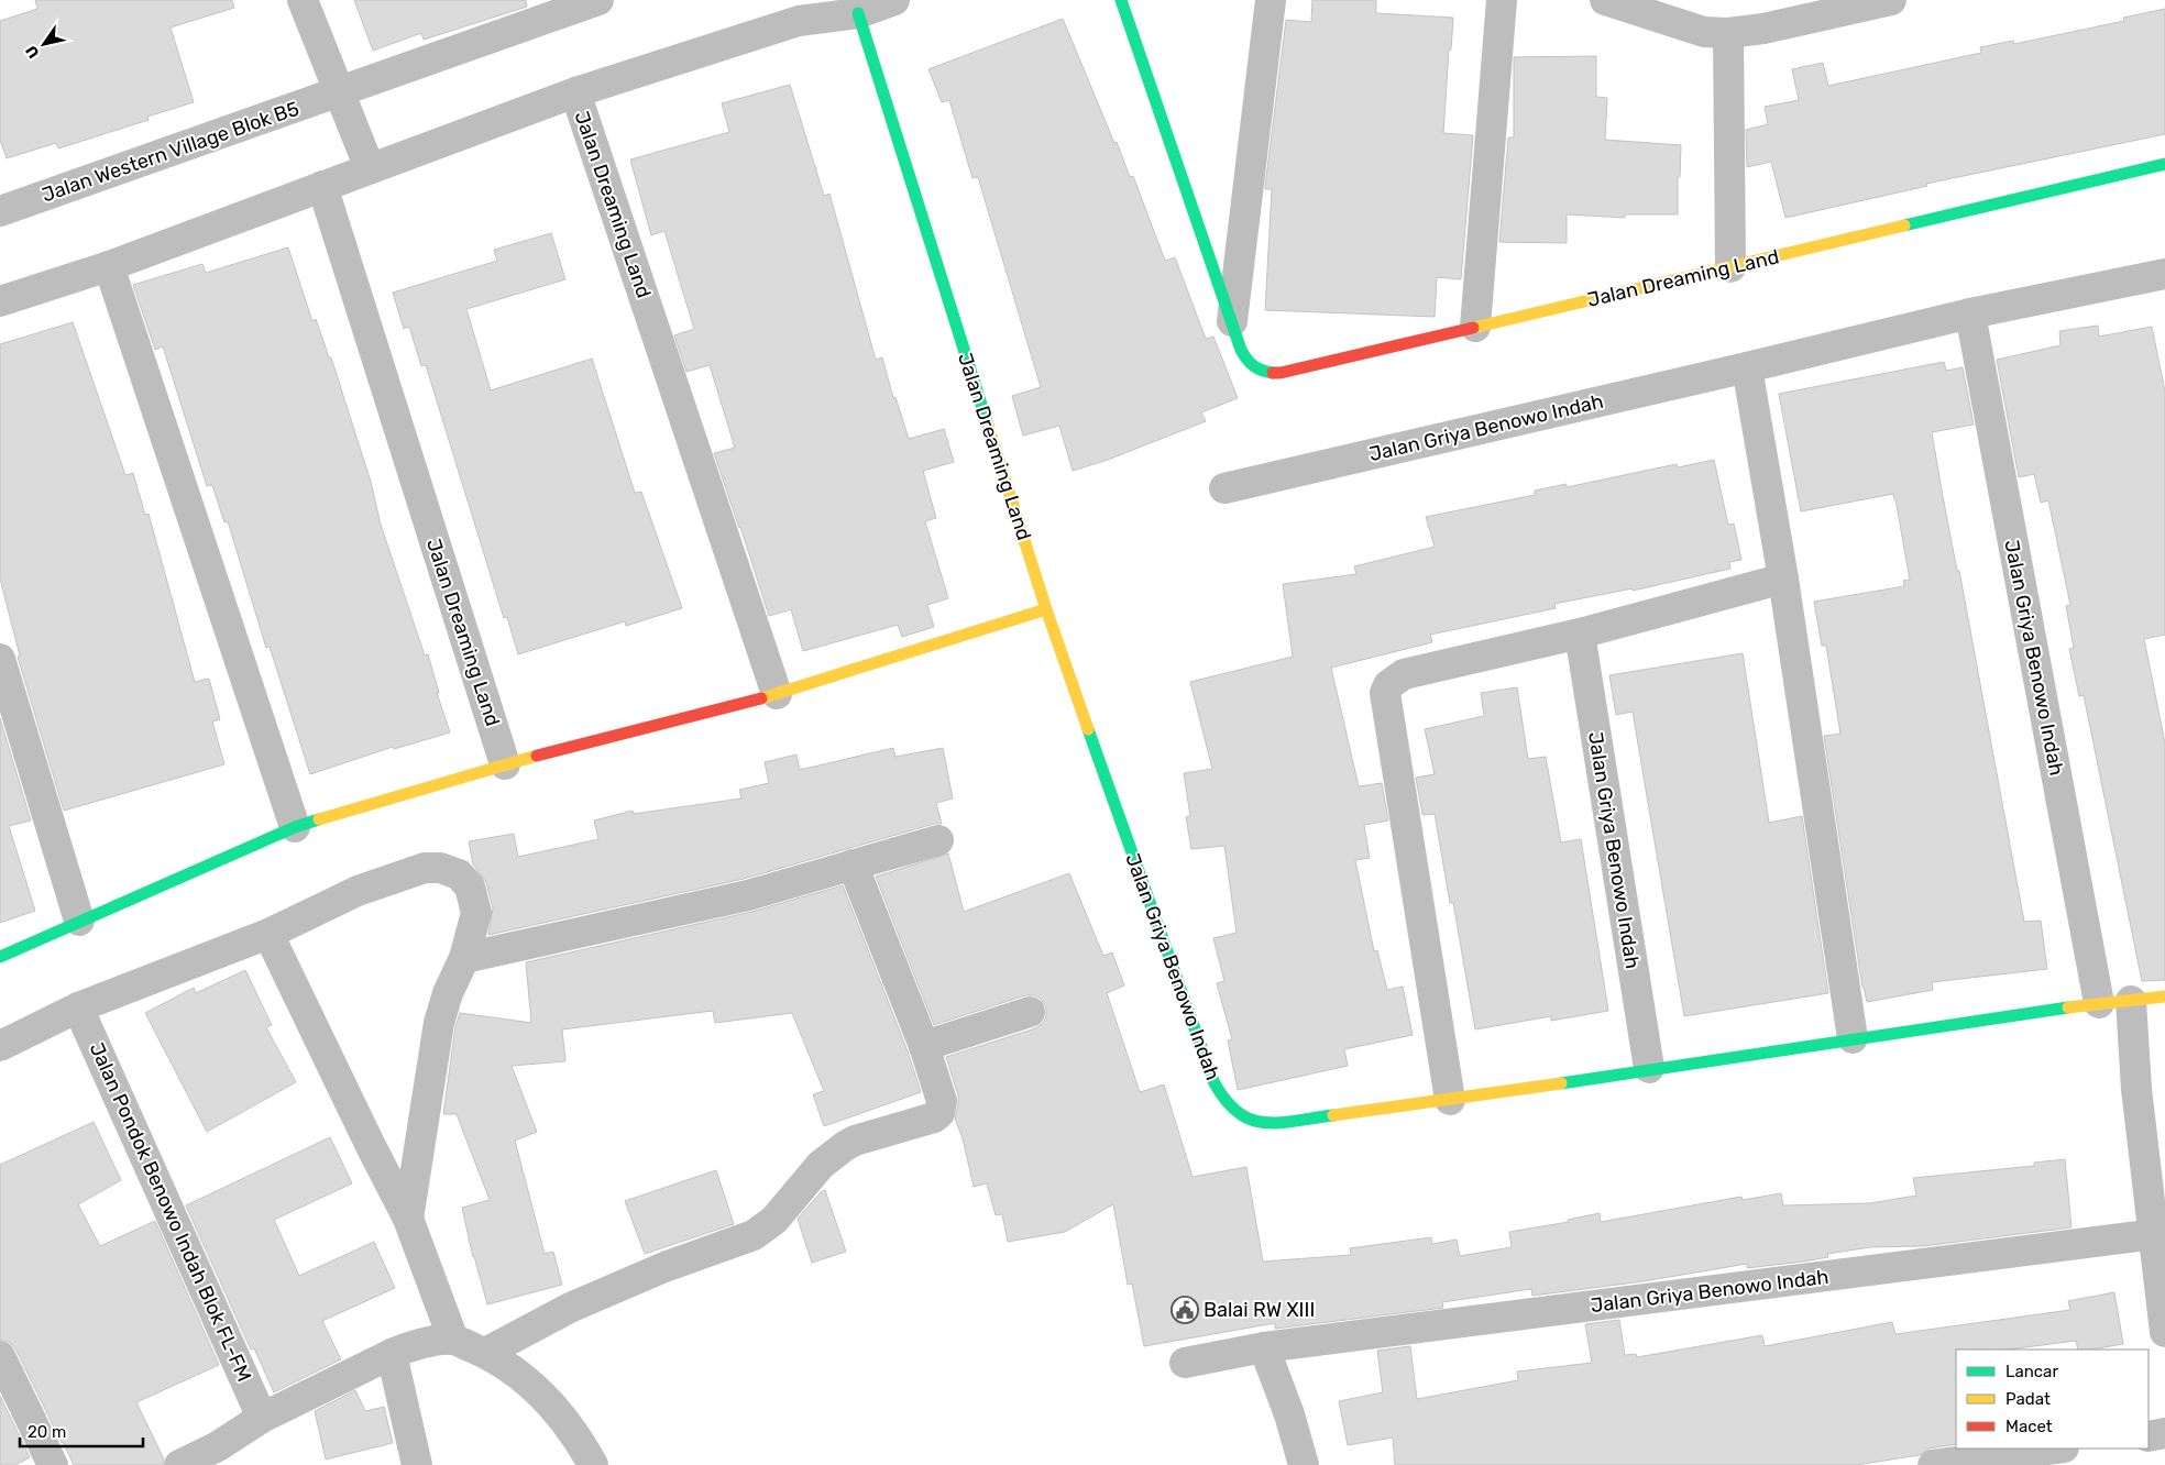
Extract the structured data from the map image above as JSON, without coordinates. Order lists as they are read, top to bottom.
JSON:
{
  "streets": {
    "street": [
      "Jalan Western Village Blok B5",
      "Jalan Dreaming Land",
      "Jalan Griya Benowo Indah",
      "Jalan Pondok Benowo Indah Blok FL-FM"
    ]
  },
  "crossings": [
    ["Jalan Dreaming Land", "Jalan Griya Benowo Indah"]
  ],
  "places": {
    "public building": ["Balai RW XIII"]
  },
  "legend": ["Lancar", "Padat", "Macet"],
  "scale_bar": "20 m",
  "north": "bottom left"
}
